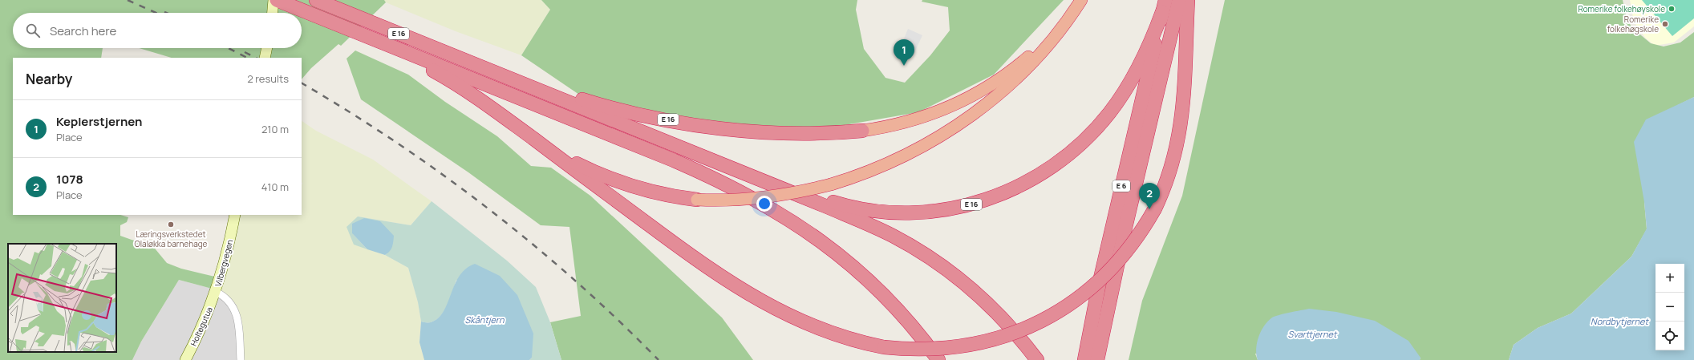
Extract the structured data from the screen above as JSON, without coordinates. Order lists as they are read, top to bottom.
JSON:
{
  "streets": {
    "highway": ["E 16", "E 6"],
    "main road": ["Vilbergvegen", "Holtegutua"]
  },
  "crossings": [
    ["E 16", "E 6"],
    ["Vilbergvegen", "Holtegutua"]
  ],
  "water": ["Skåntjern", "Nordbytjernet", "Svarttjernet"],
  "places": ["Romerike folkehøyskole", "Romerike folkehøgskole", "Læringsverkstedet Olaløkka barnehage"],
  "page": {
    "search": "Search here",
    "pins": ["1", "2"],
    "heading": ["Nearby", "2 results"],
    "list": [
      {
        "mark": "1",
        "name": "Keplerstjernen",
        "note": "Place",
        "value": "210 m"
      },
      {
        "mark": "2",
        "name": "1078",
        "note": "Place",
        "value": "410 m"
      }
    ],
    "map_buttons": ["+", "−"]
  }
}
